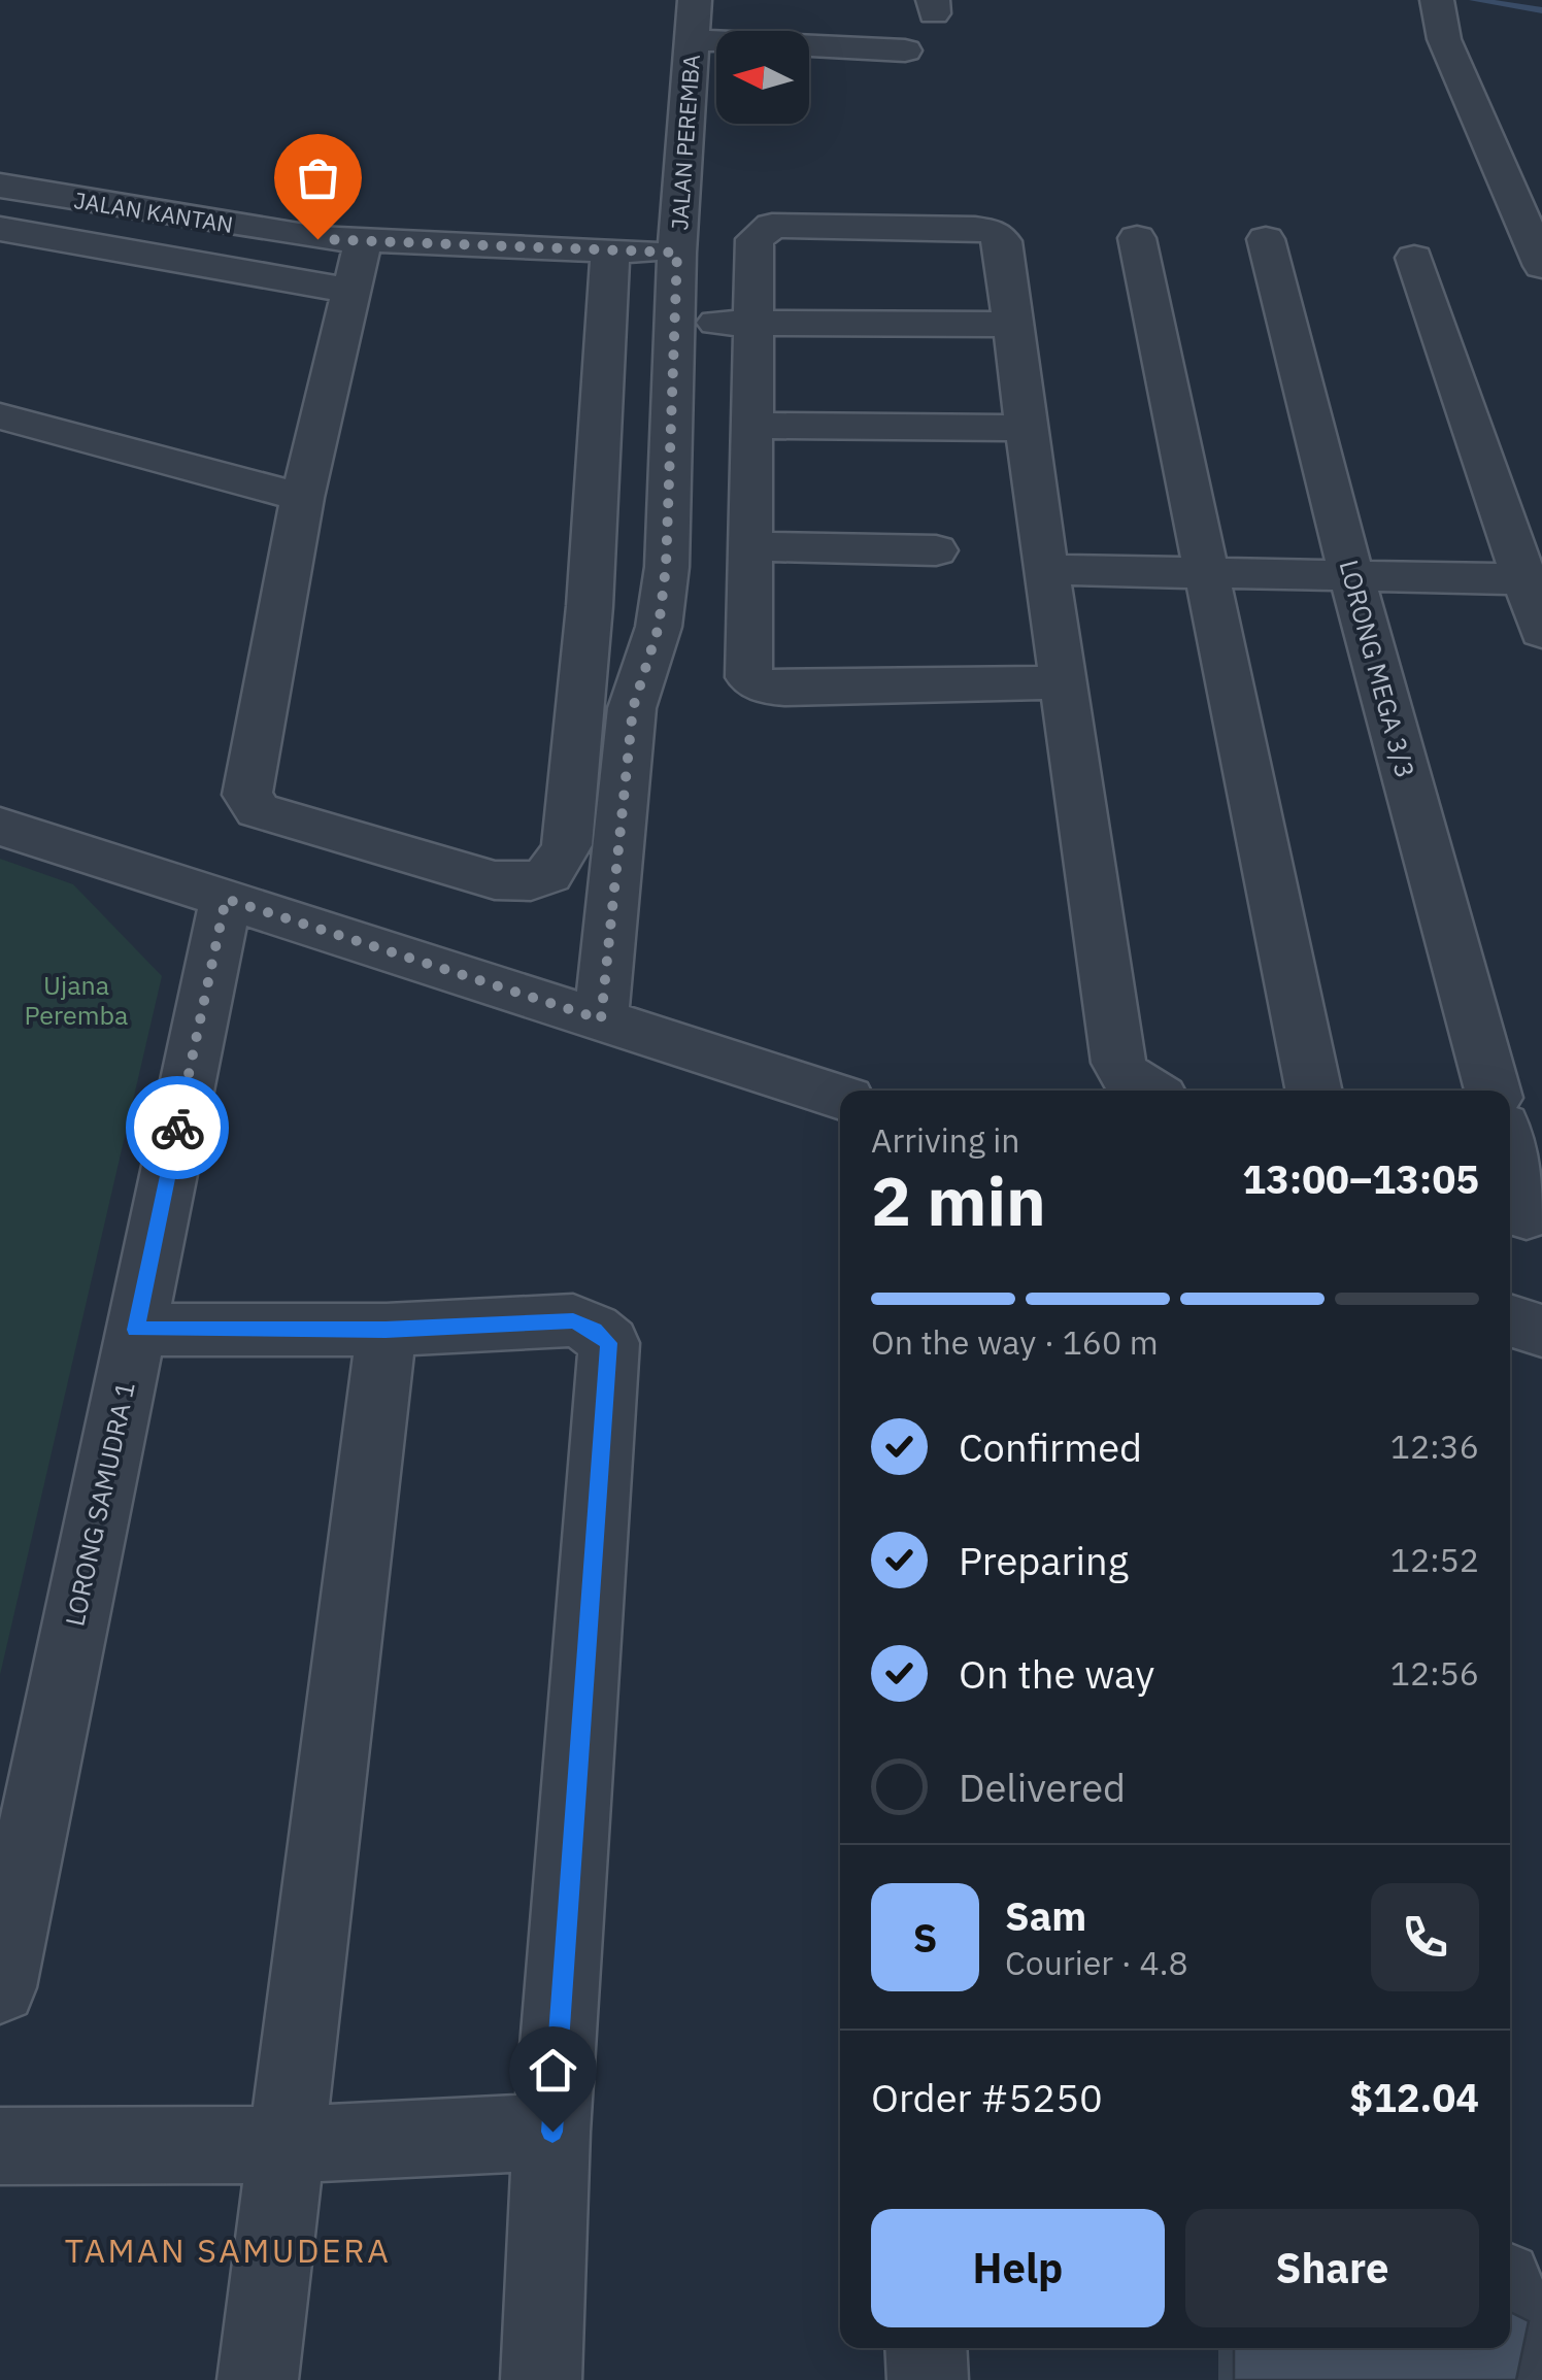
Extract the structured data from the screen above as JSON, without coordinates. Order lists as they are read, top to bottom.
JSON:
{
  "streets": {
    "street": [
      "JALAN PEREMBA",
      "JALAN KANTAN",
      "LORONG MEGA 3/3",
      "LORONG SAMUDRA 1"
    ]
  },
  "crossings": [
    ["JALAN PEREMBA", "JALAN KANTAN"]
  ],
  "districts": ["TAMAN SAMUDERA"],
  "parks": ["Ujana Peremba"],
  "north": "left",
  "page": {
    "heading": ["2 min", "Arriving in", "13:00–13:05"],
    "panel": [
      "Sam",
      "Courier · 4.8",
      "Order #5250",
      "$12.04"
    ],
    "bar": "On the way · 160 m",
    "list": [
      ["Confirmed", "12:36"],
      ["Preparing", "12:52"],
      ["On the way", "12:56"],
      "Delivered"
    ],
    "round": "S",
    "buttons": ["Help", "Share"]
  }
}
